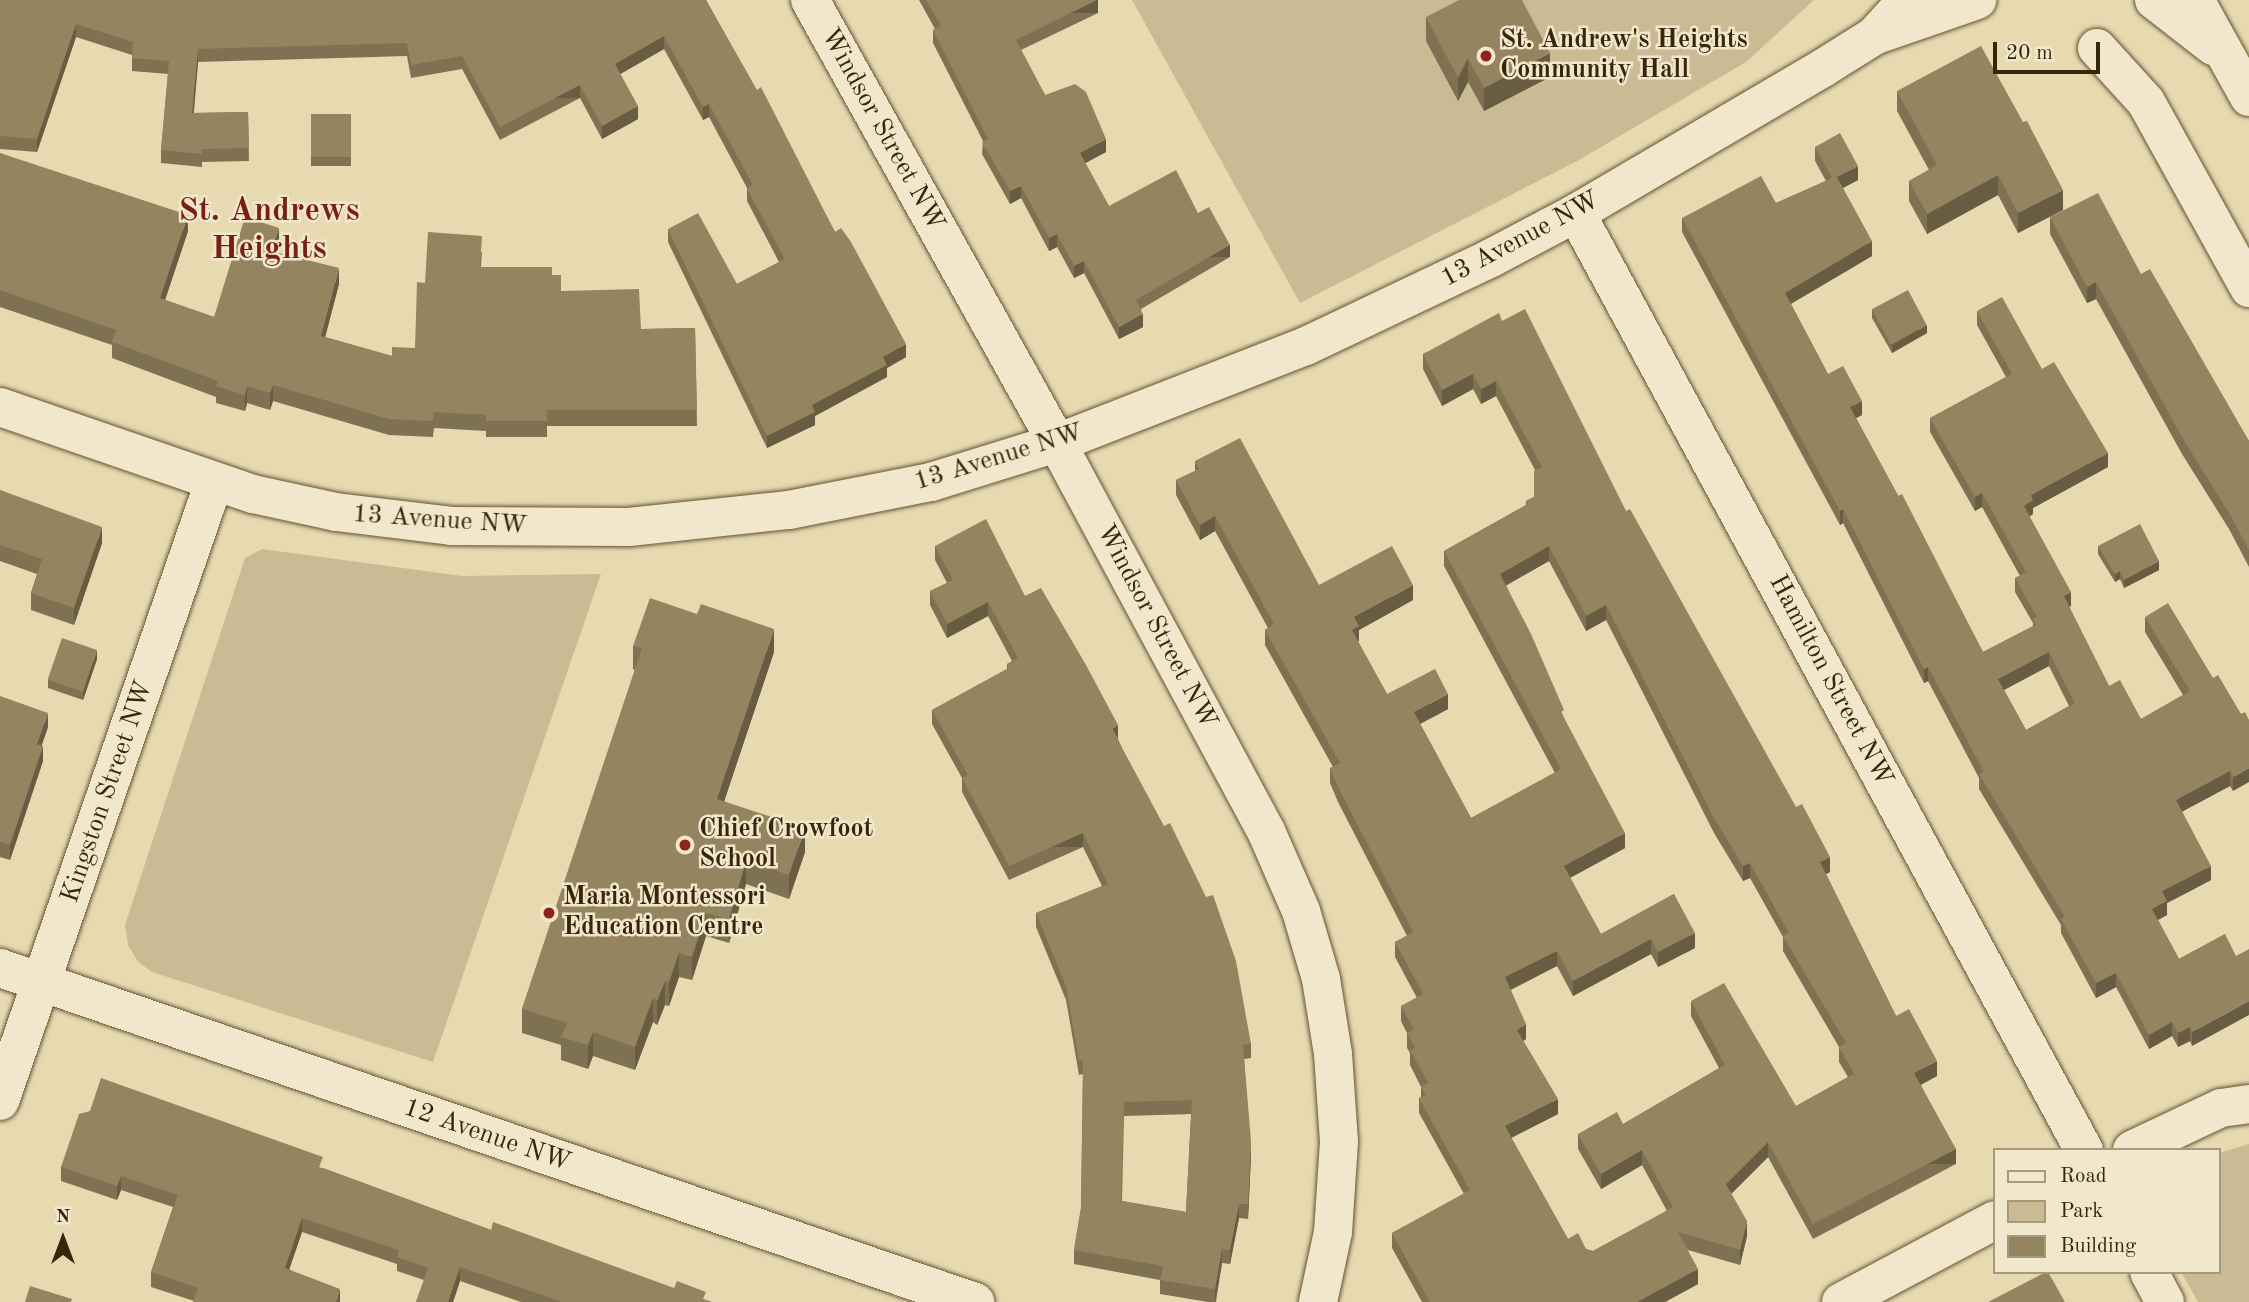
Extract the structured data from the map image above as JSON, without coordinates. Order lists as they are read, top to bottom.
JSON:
{
  "streets": {
    "street": [
      "Windsor Street NW",
      "13 Avenue NW",
      "Hamilton Street NW",
      "Kingston Street NW",
      "12 Avenue NW"
    ]
  },
  "crossings": [
    ["Windsor Street NW", "13 Avenue NW"],
    ["13 Avenue NW", "Hamilton Street NW"],
    ["13 Avenue NW", "Kingston Street NW"],
    ["Kingston Street NW", "12 Avenue NW"]
  ],
  "districts": ["St. Andrews Heights"],
  "places": ["St. Andrew's Heights Community Hall", "Chief Crowfoot School", "Maria Montessori Education Centre"],
  "legend": ["Road", "Park", "Building"],
  "scale_bar": "20 m",
  "north": "top"
}
